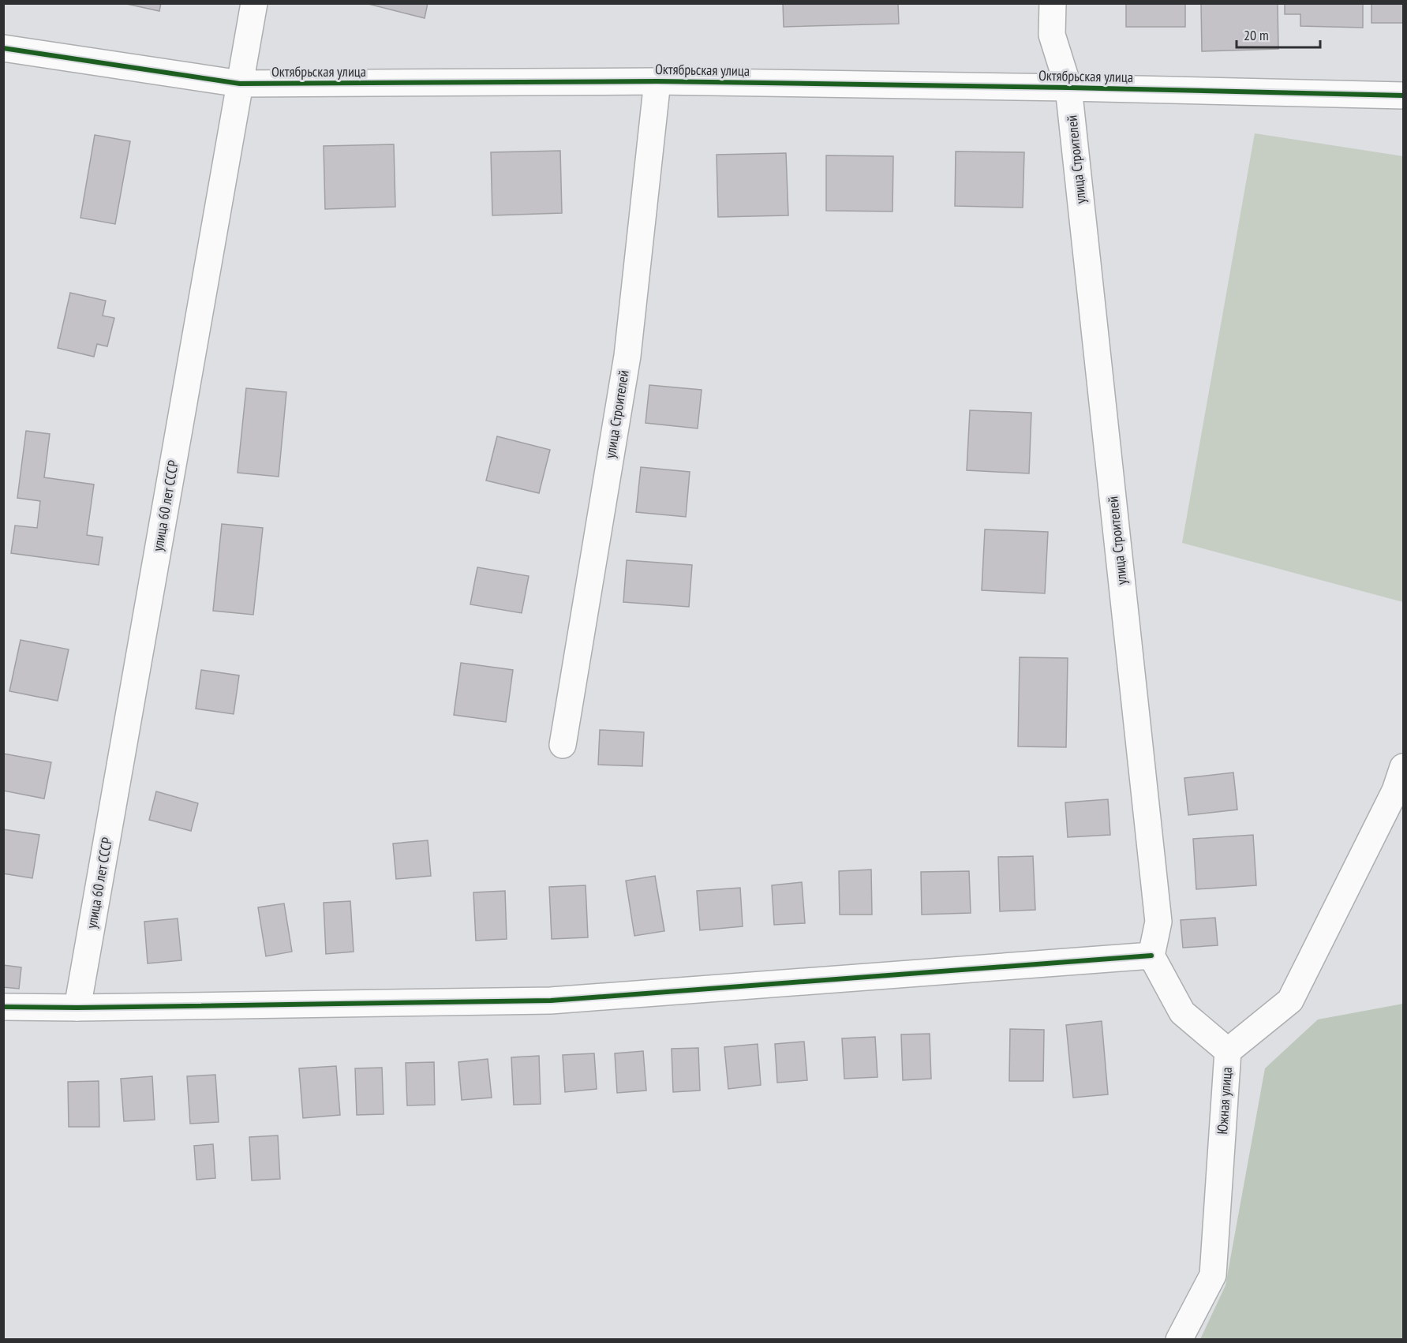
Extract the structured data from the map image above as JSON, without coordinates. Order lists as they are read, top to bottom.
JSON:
{
  "streets": {
    "street": [
      "Октябрьская улица",
      "улица Строителей",
      "улица 60 лет СССР",
      "Южная улица"
    ]
  },
  "crossings": [
    ["Октябрьская улица", "улица Строителей"],
    ["Октябрьская улица", "улица 60 лет СССР"]
  ],
  "scale_bar": "20 m"
}
